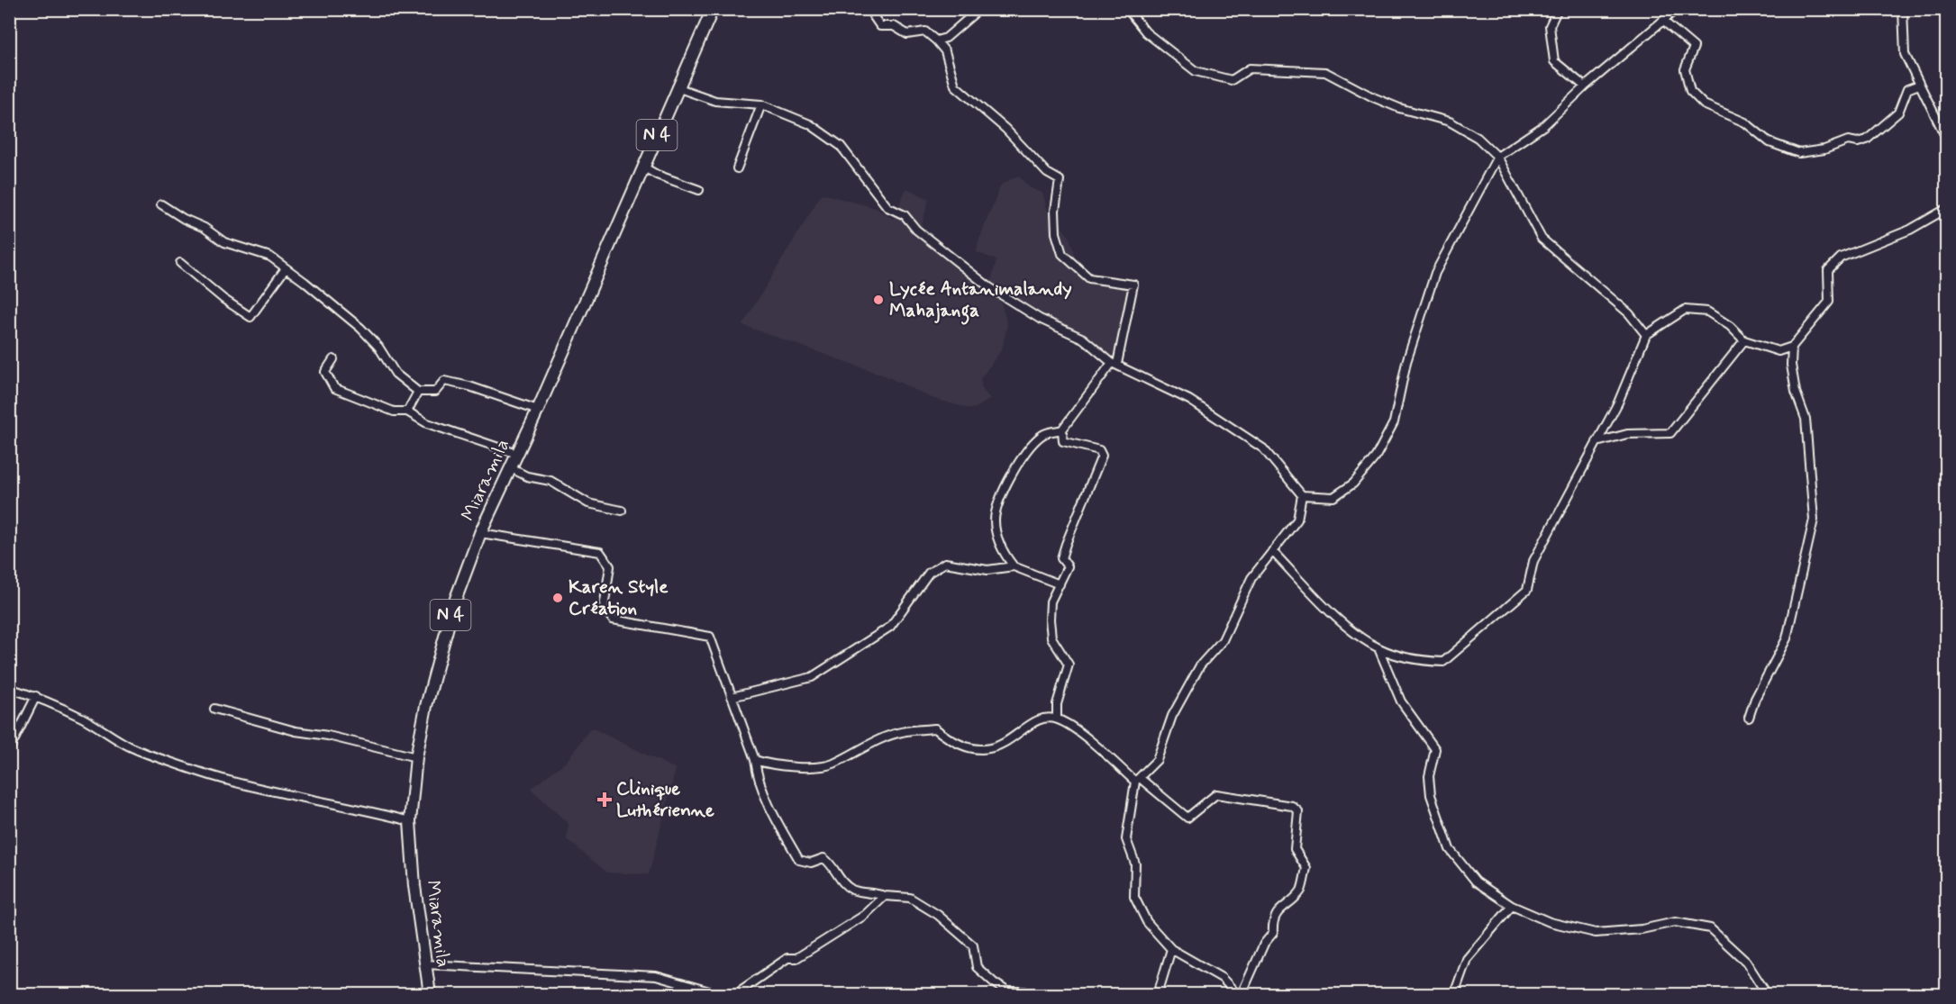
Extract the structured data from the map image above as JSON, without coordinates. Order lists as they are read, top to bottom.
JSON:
{
  "streets": {
    "main road": ["N 4", "Miaramila"]
  },
  "places": {
    "other": ["Lycée Antanimalandy Mahajanga", "Karen Style Création"],
    "health": ["Clinique Luthérienne"]
  }
}
